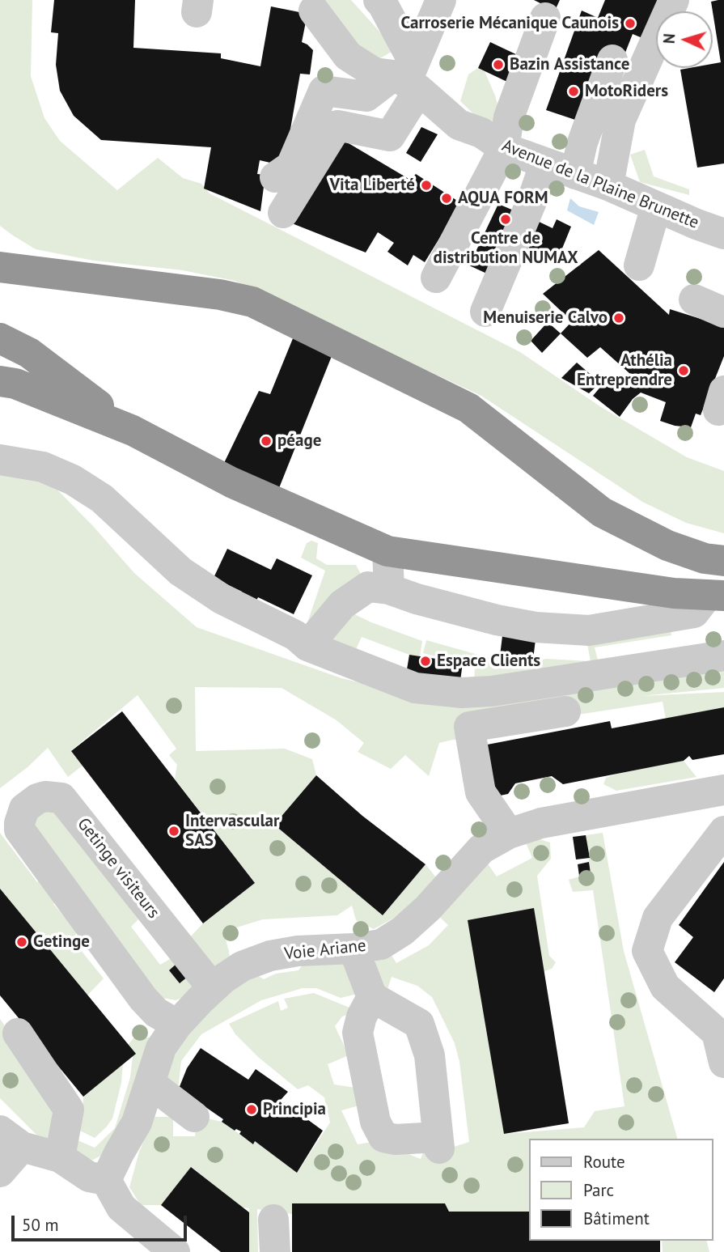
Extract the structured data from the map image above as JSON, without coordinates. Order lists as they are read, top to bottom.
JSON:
{
  "streets": {
    "street": ["Avenue de la Plaine Brunette", "Getinge visiteurs", "Voie Ariane"]
  },
  "crossings": [
    ["Getinge visiteurs", "Voie Ariane"]
  ],
  "places": [
    "Carroserie Mécanique Caunois",
    "Bazin Assistance",
    "MotoRiders",
    "Vita Liberté",
    "AQUA FORM",
    "Centre de distribution NUMAX",
    "Menuiserie Calvo",
    "Athélia Entreprendre",
    "péage",
    "Espace Clients",
    "Intervascular SAS",
    "Getinge",
    "Principia"
  ],
  "legend": ["Route", "Parc", "Bâtiment"],
  "scale_bar": "50 m",
  "north": "left"
}
